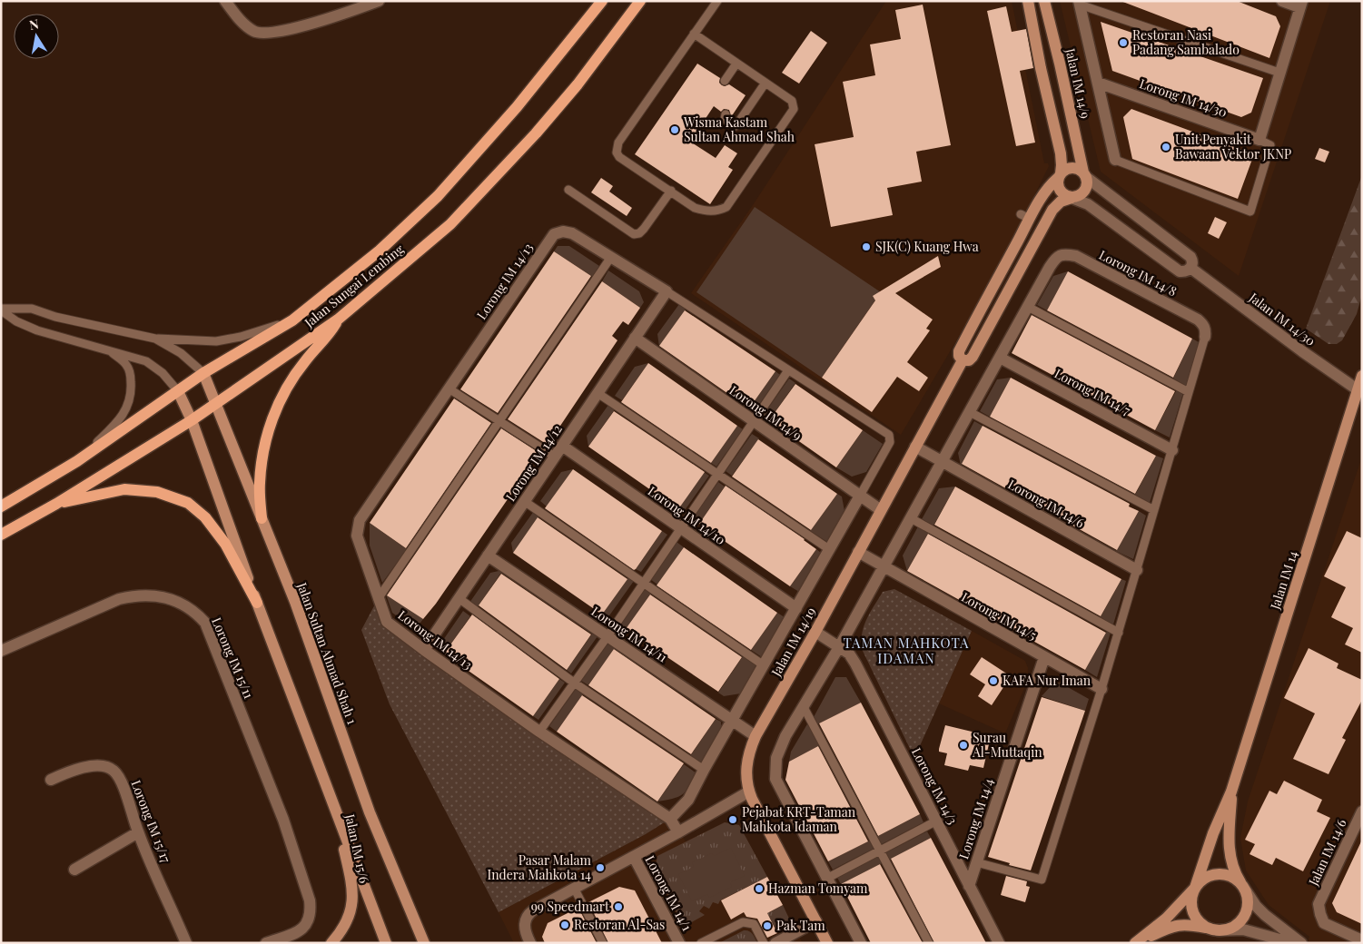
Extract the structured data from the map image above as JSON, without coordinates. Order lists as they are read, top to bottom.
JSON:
{
  "streets": {
    "main road": ["Jalan Sungai Lembing"],
    "street": [
      "Jalan IM 14/9",
      "Lorong IM 14/30",
      "Lorong IM 14/8",
      "Lorong IM 14/13",
      "Jalan IM 14/30",
      "Lorong IM 14/7",
      "Lorong IM 14/9",
      "Lorong IM 14/12",
      "Lorong IM 14/6",
      "Lorong IM 14/10",
      "Jalan IM 14",
      "Lorong IM 14/5",
      "Lorong IM 14/11",
      "Jalan IM 14/19",
      "Jalan Sultan Ahmad Shah 1",
      "Lorong IM 15/11",
      "Lorong IM 14/3",
      "Lorong IM 14/4",
      "Lorong IM 15/17",
      "Jalan IM 15/6",
      "Jalan IM 14/6",
      "Lorong IM 14/1"
    ]
  },
  "crossings": [
    ["Jalan IM 14/9", "Jalan IM 14/30"],
    ["Lorong IM 14/13", "Lorong IM 14/12"],
    ["Jalan Sungai Lembing", "Jalan Sultan Ahmad Shah 1"],
    ["Jalan IM 14/30", "Jalan IM 14"],
    ["Lorong IM 14/9", "Lorong IM 14/12"],
    ["Lorong IM 14/9", "Jalan IM 14/19"],
    ["Lorong IM 14/12", "Lorong IM 14/10"],
    ["Lorong IM 14/12", "Lorong IM 14/11"],
    ["Lorong IM 14/6", "Jalan IM 14/19"],
    ["Lorong IM 14/5", "Jalan IM 14/19"],
    ["Lorong IM 14/5", "Lorong IM 14/4"],
    ["Lorong IM 14/11", "Jalan IM 14/19"],
    ["Jalan IM 14/19", "Lorong IM 14/3"],
    ["Lorong IM 14/3", "Lorong IM 14/4"]
  ],
  "districts": ["TAMAN MAHKOTA IDAMAN"],
  "places": [
    "Restoran Nasi Padang Sambalado",
    "Wisma Kastam Sultan Ahmad Shah",
    "Unit Penyakit Bawaan Vektor JKNP",
    "SJK(C) Kuang Hwa",
    "KAFA Nur Iman",
    "Surau Al-Muttaqin",
    "Pejabat KRT-Taman Mahkota Idaman",
    "Pasar Malam Indera Mahkota 14",
    "Hazman Tomyam",
    "99 Speedmart",
    "Restoran Al-Sas",
    "Pak Tam"
  ],
  "north": "top"
}
